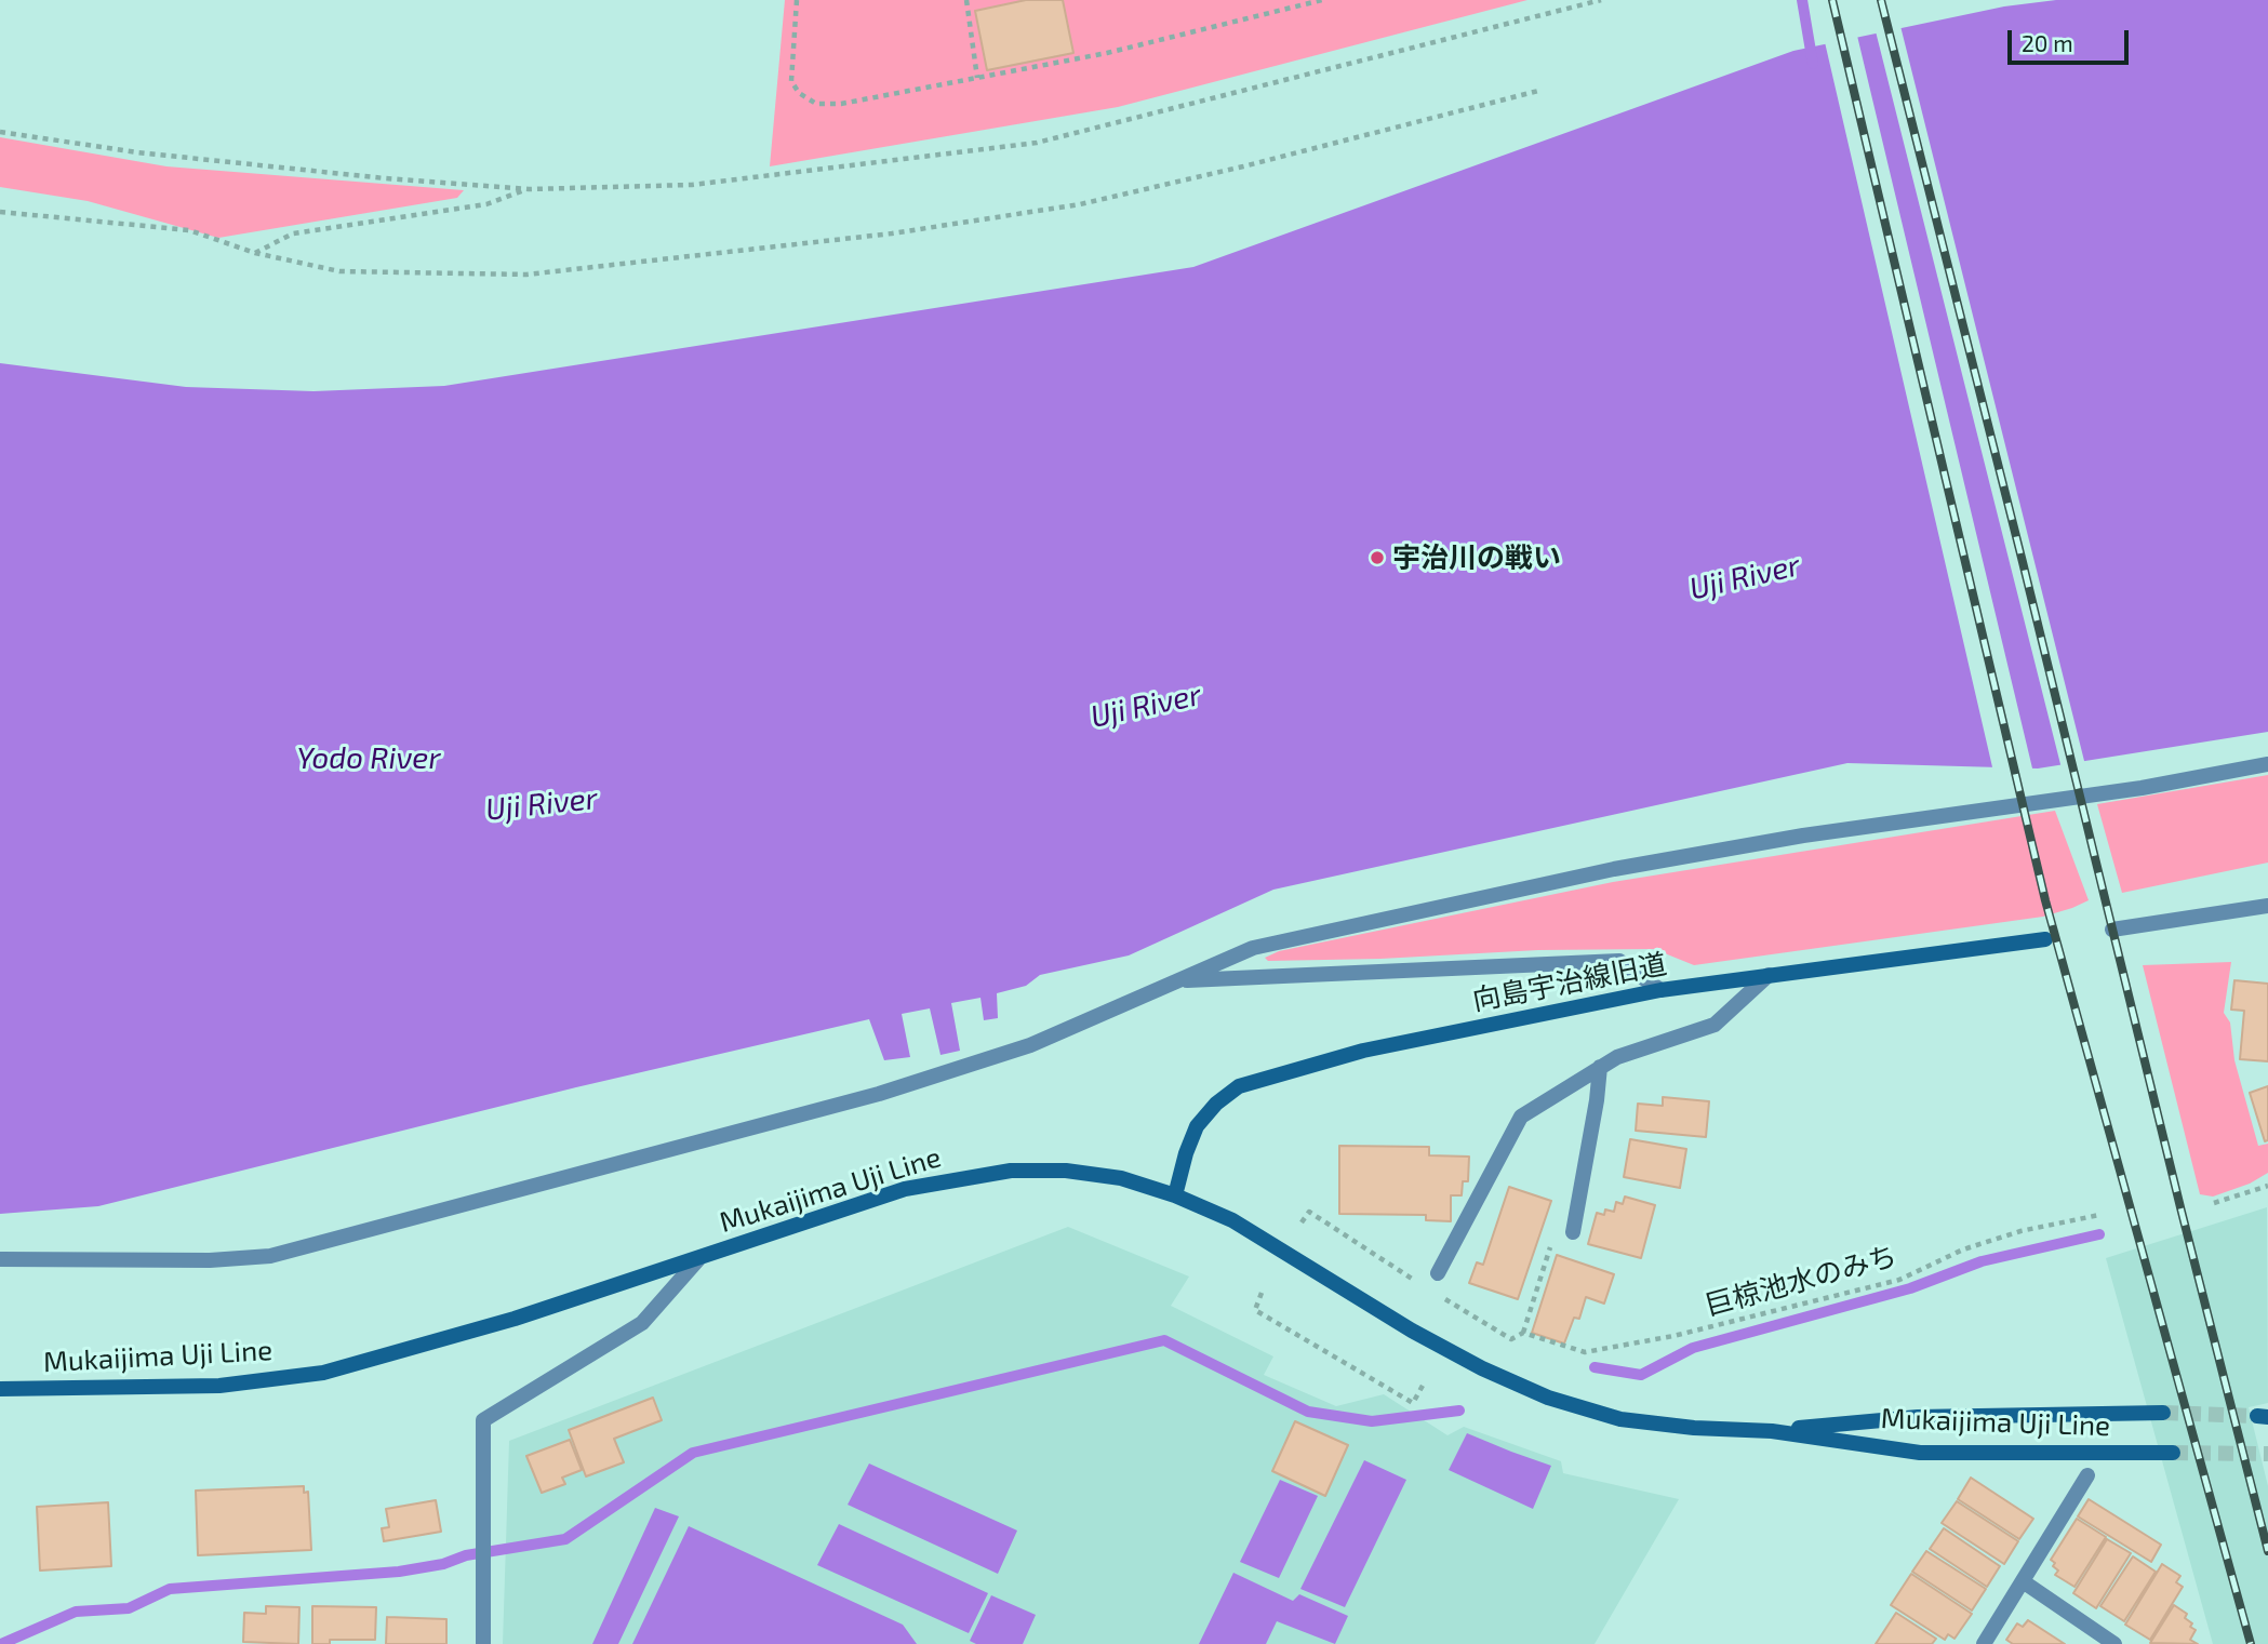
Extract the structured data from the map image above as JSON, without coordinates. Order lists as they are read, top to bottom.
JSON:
{
  "streets": {
    "main road": ["向島宇治線旧道", "Mukaijima Uji Line"],
    "path": ["巨椋池水のみち"]
  },
  "crossings": [
    ["向島宇治線旧道", "Mukaijima Uji Line"]
  ],
  "water": ["Uji River", "Yodo River"],
  "places": ["宇治川の戦い"],
  "scale_bar": "20 m"
}
